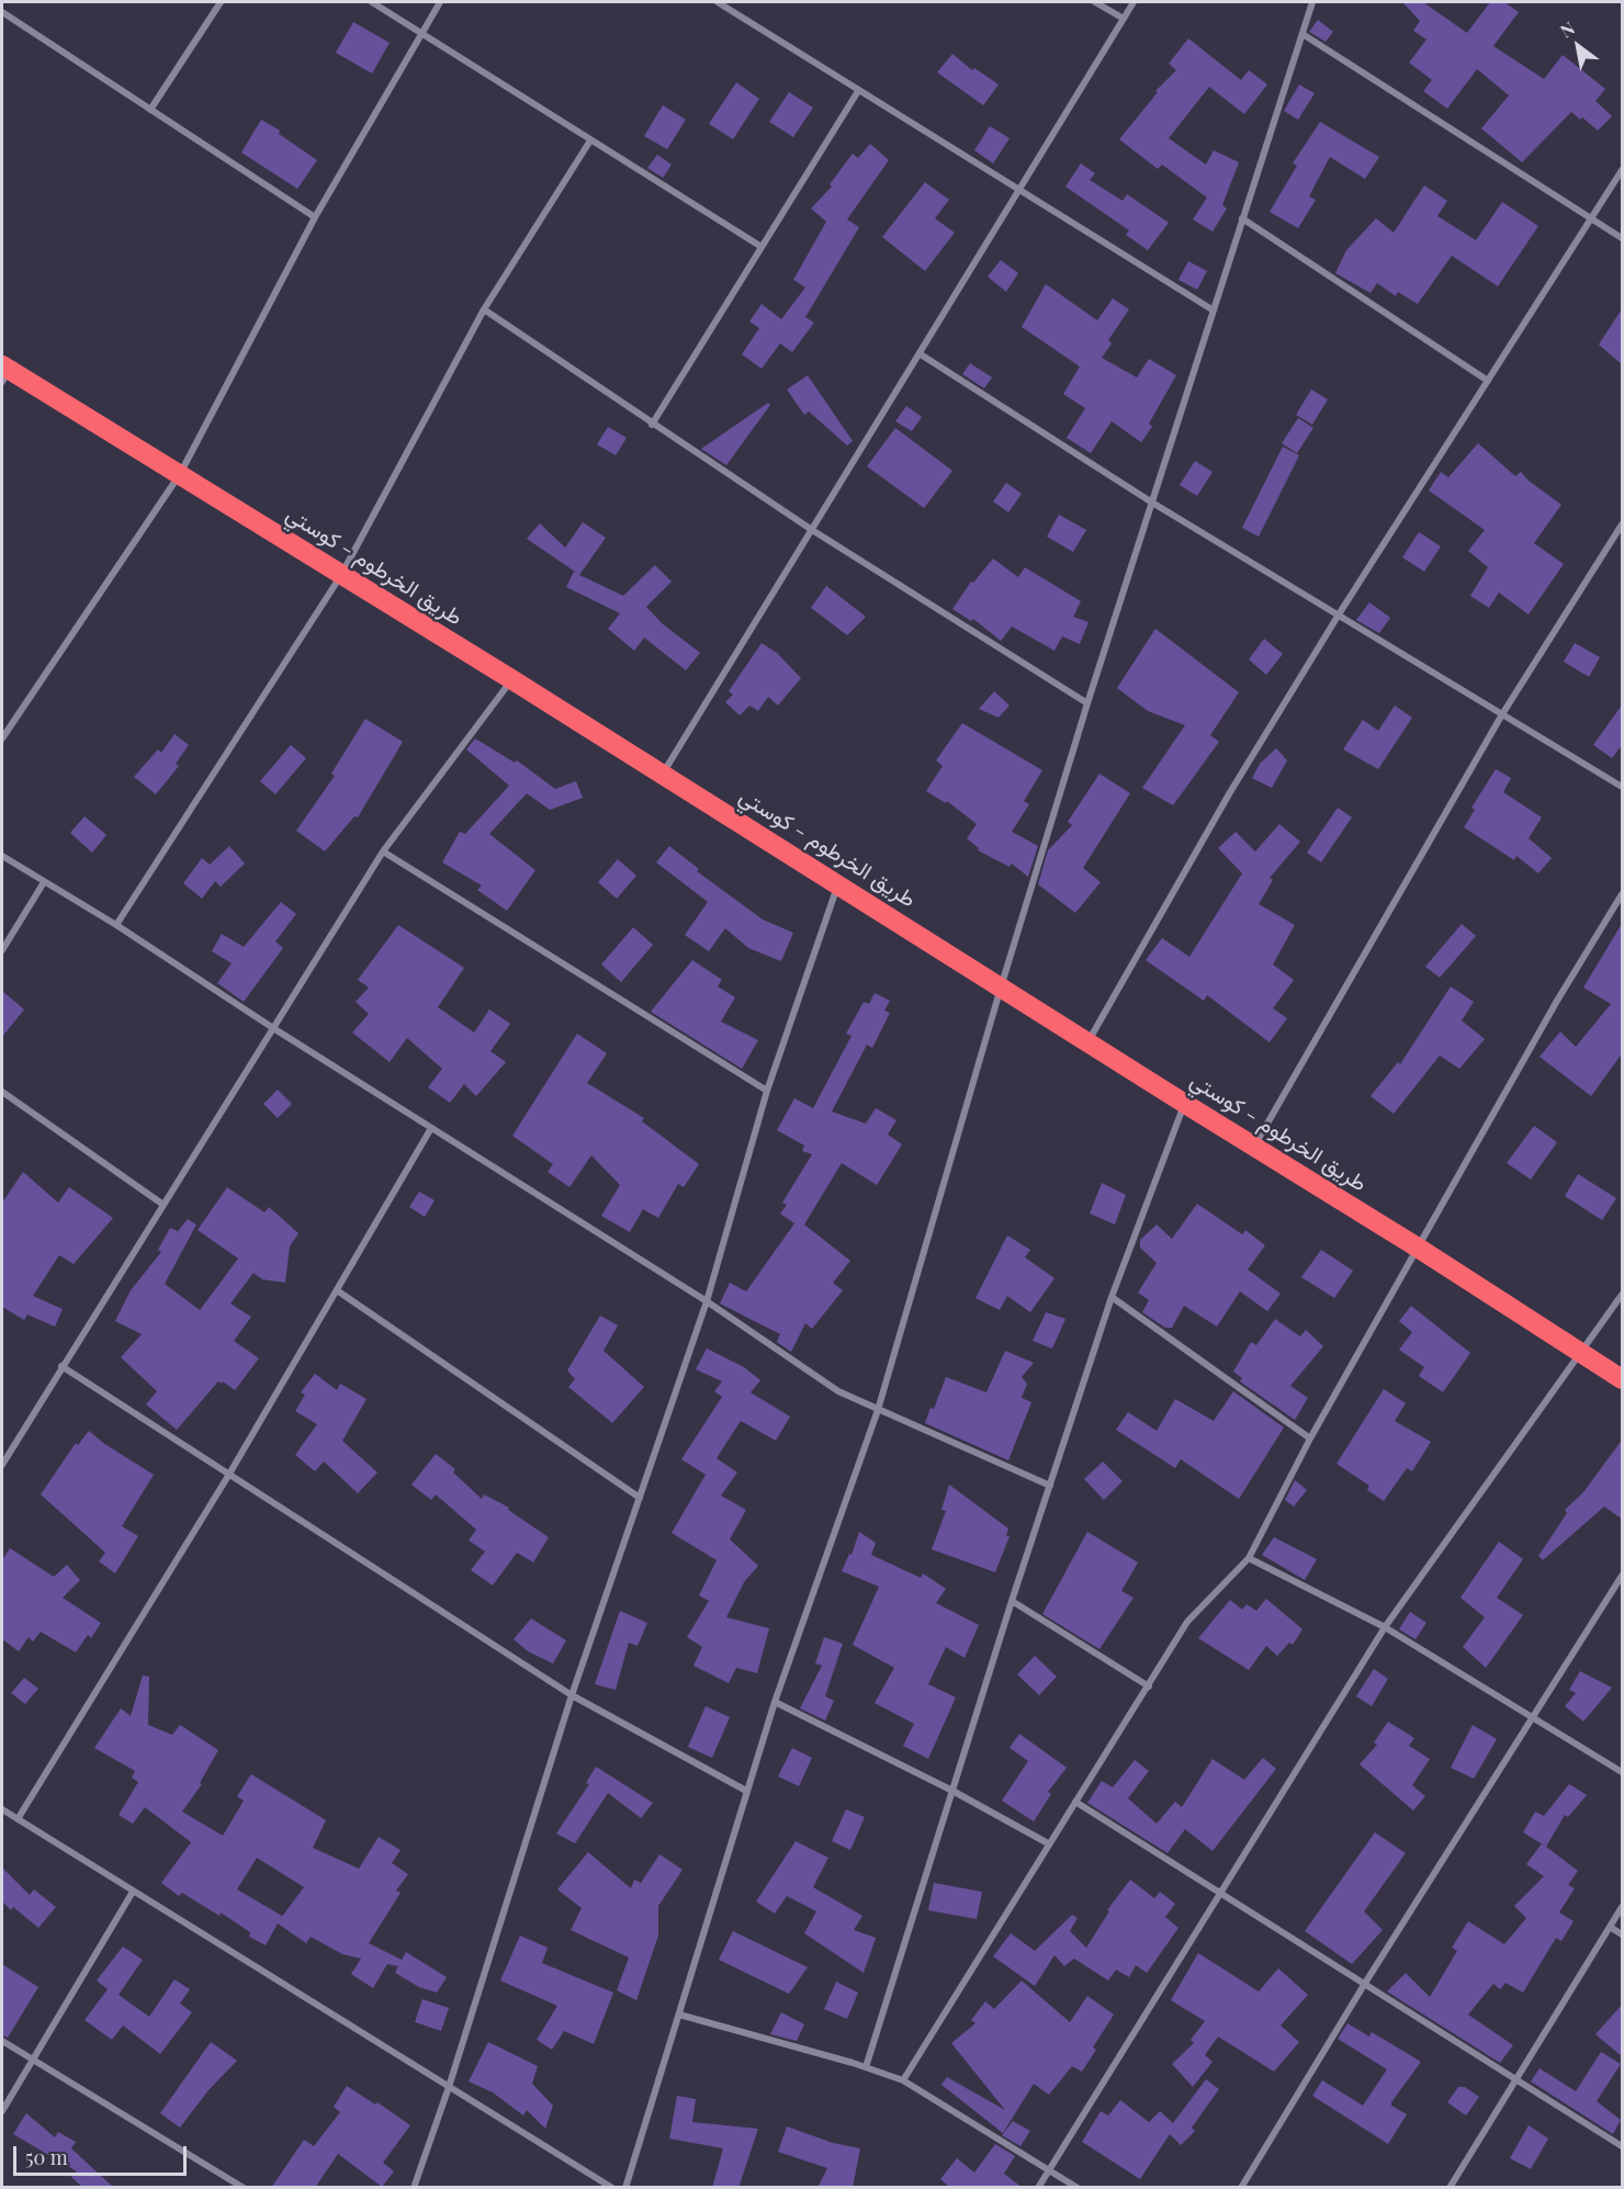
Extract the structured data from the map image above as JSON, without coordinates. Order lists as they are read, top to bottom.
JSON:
{
  "streets": {
    "highway": ["طريق الخرطوم - كوستي"]
  },
  "scale_bar": "50 m",
  "north": "top left"
}
